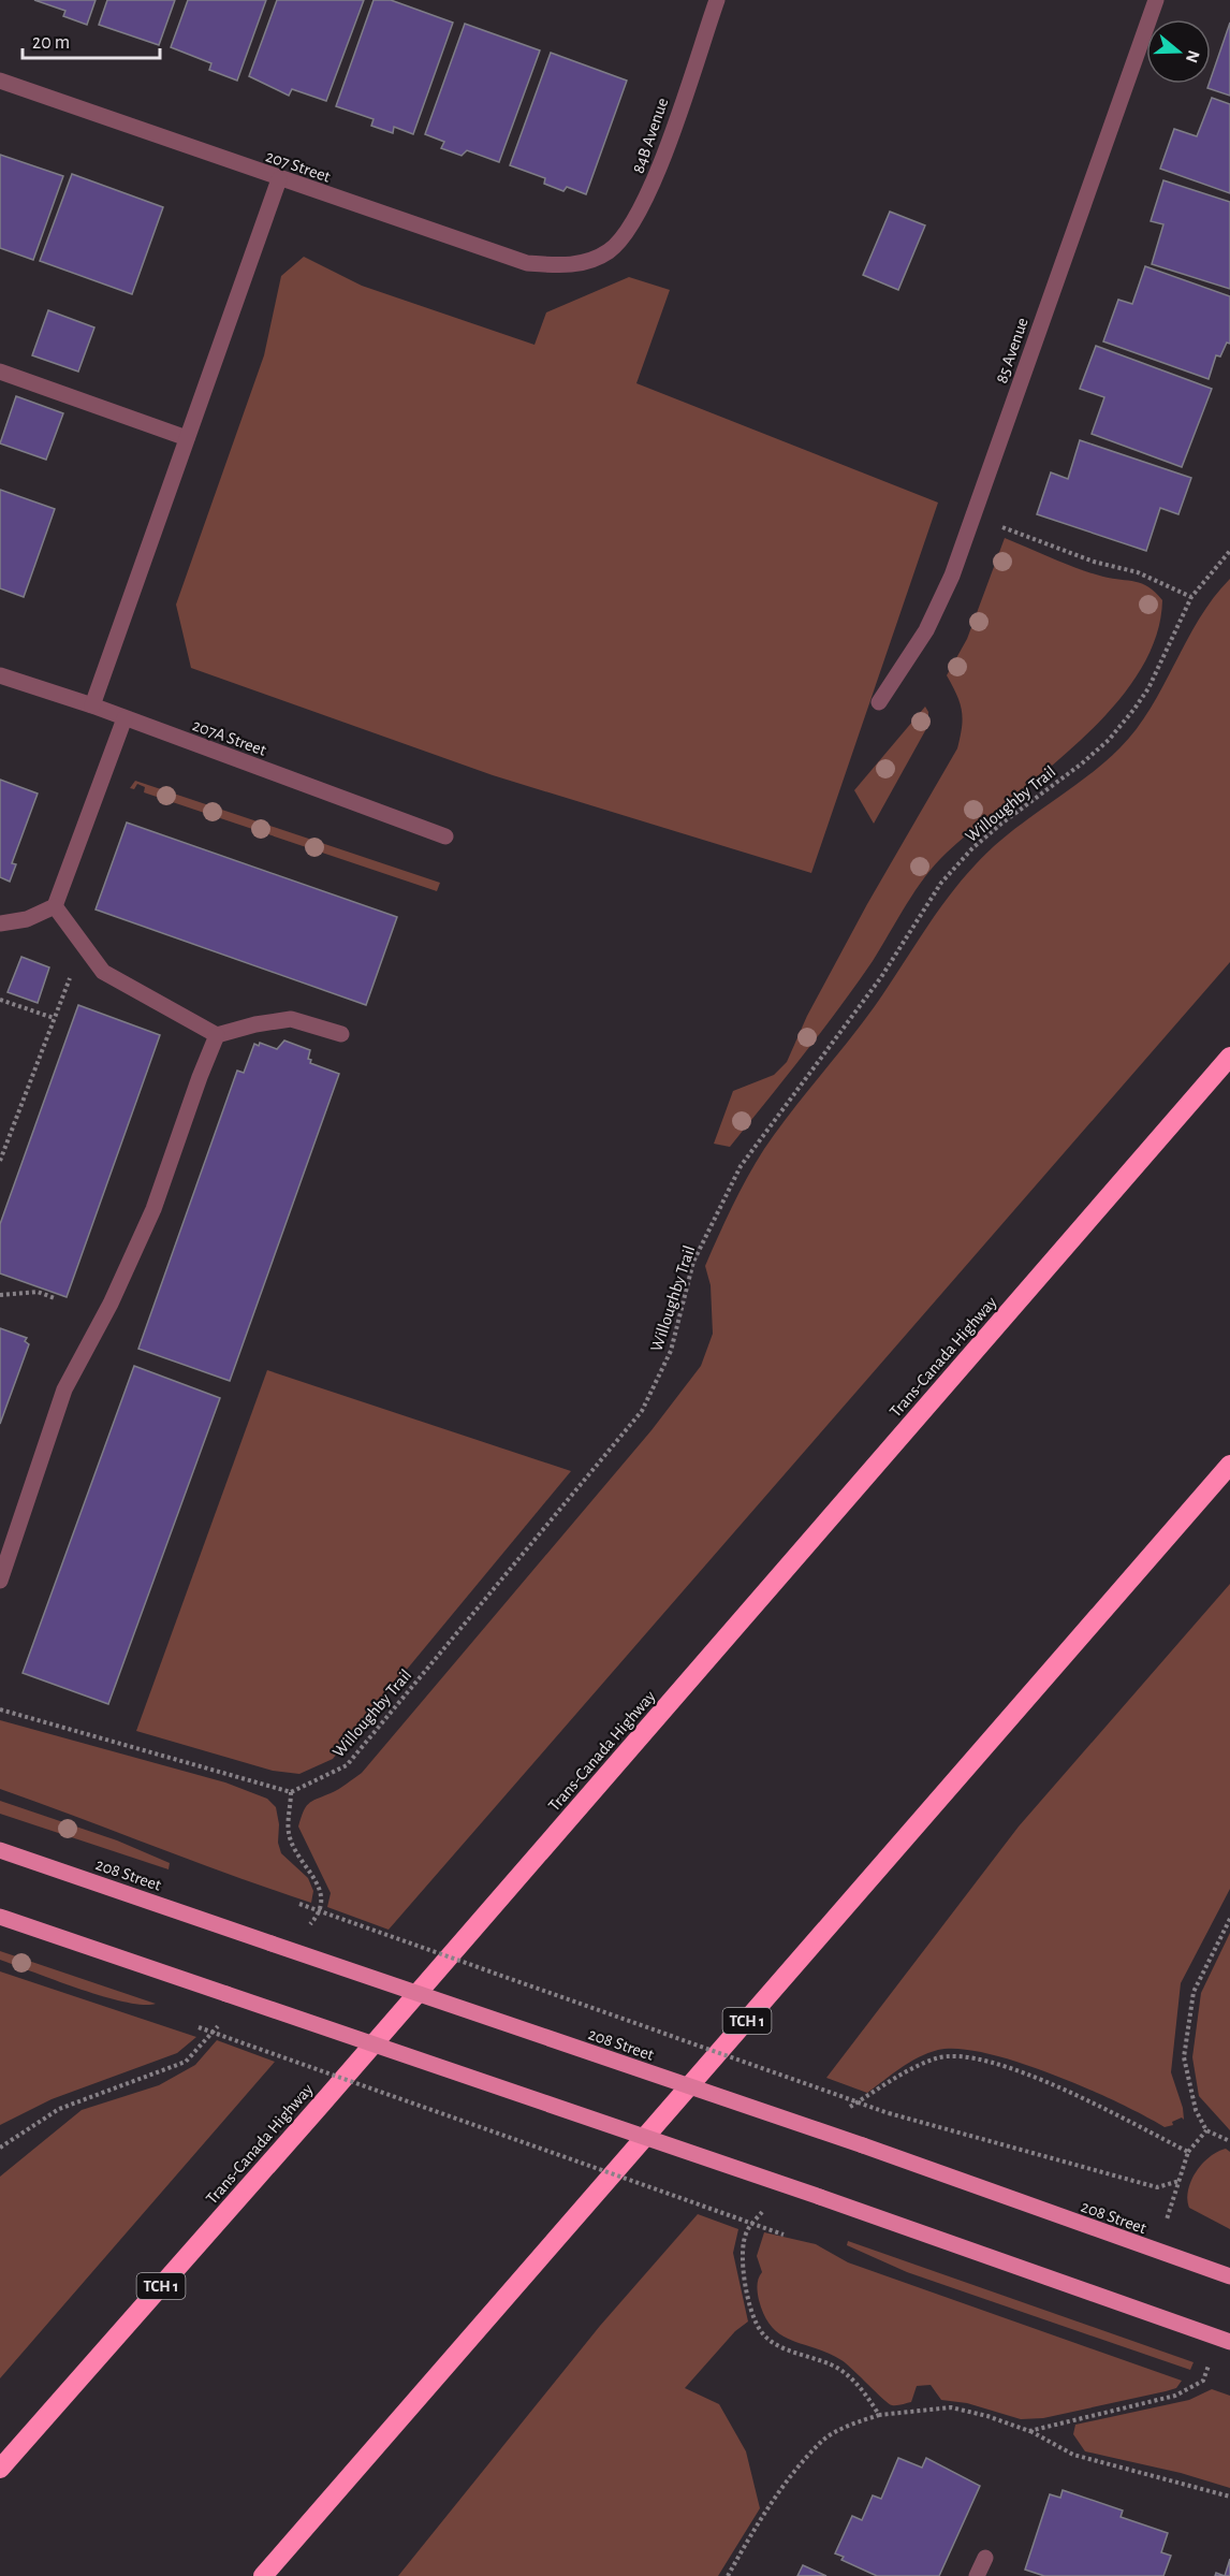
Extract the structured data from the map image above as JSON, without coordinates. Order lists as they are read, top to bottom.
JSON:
{
  "streets": {
    "highway": ["Trans-Canada Highway", "TCH 1"],
    "main road": ["208 Street"],
    "street": [
      "84B Avenue",
      "207 Street",
      "85 Avenue",
      "207A Street"
    ],
    "path": ["Willoughby Trail"]
  },
  "crossings": [
    ["84B Avenue", "207 Street"]
  ],
  "scale_bar": "20 m",
  "north": "right"
}
